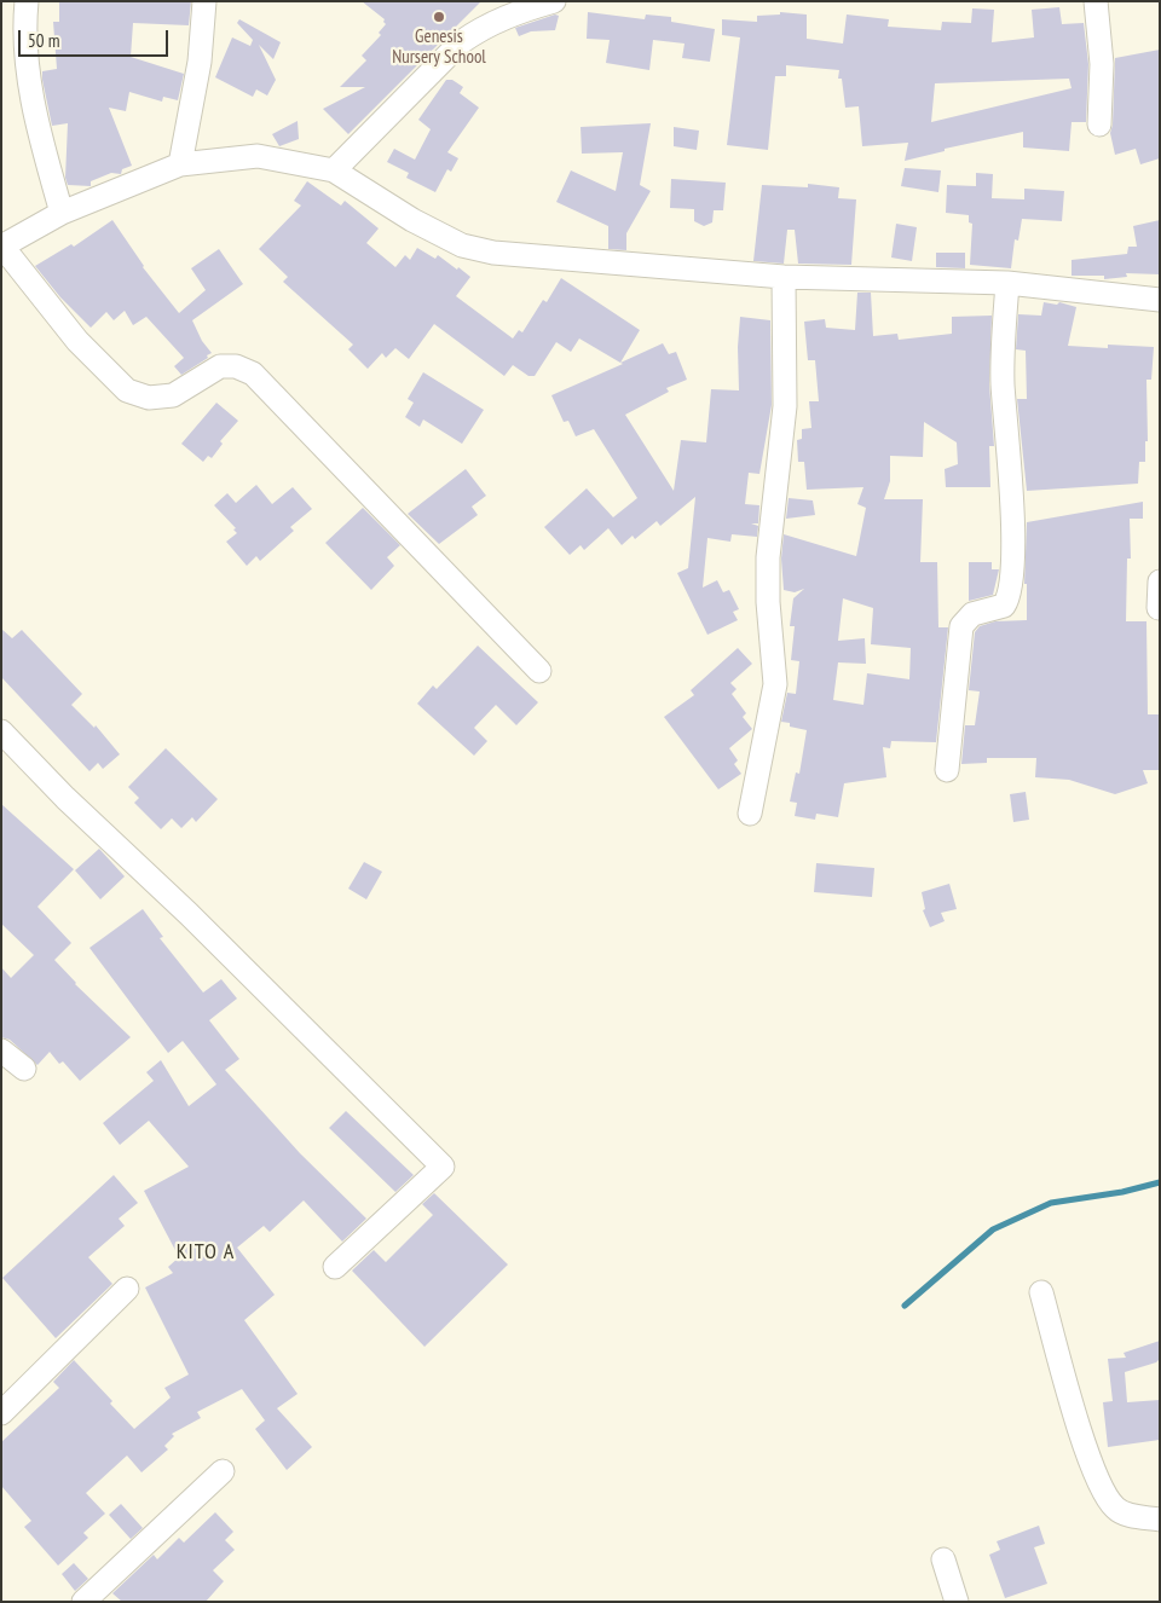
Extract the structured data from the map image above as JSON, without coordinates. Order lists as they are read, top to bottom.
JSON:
{
  "districts": ["KITO A"],
  "places": ["Genesis Nursery School"],
  "scale_bar": "50 m"
}
